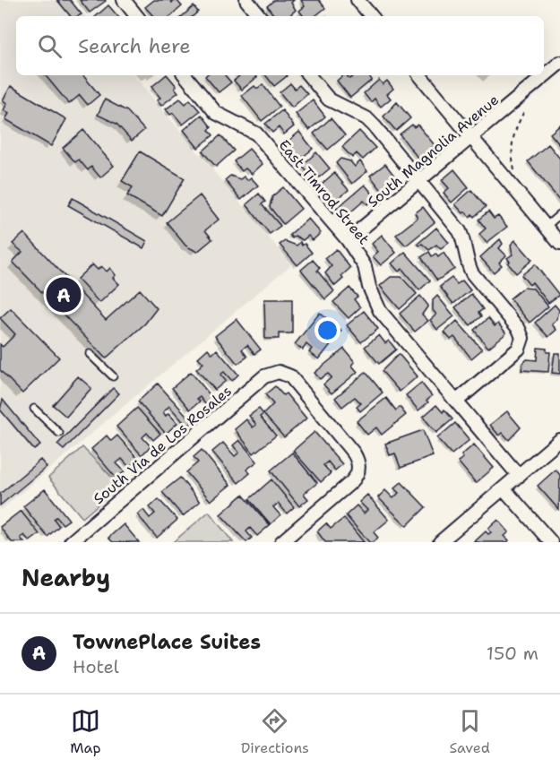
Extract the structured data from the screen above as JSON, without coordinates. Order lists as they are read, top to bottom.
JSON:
{
  "streets": {
    "street": ["South Magnolia Avenue", "East Timrod Street", "South Via de Los Rosales"]
  },
  "crossings": [
    ["South Magnolia Avenue", "East Timrod Street"]
  ],
  "page": {
    "search": "Search here",
    "pins": "A",
    "heading": "Nearby",
    "list": [
      {
        "mark": "A",
        "name": "TownePlace Suites",
        "note": "Hotel",
        "value": "150 m"
      }
    ],
    "nav": ["Map", "Directions", "Saved"]
  }
}
